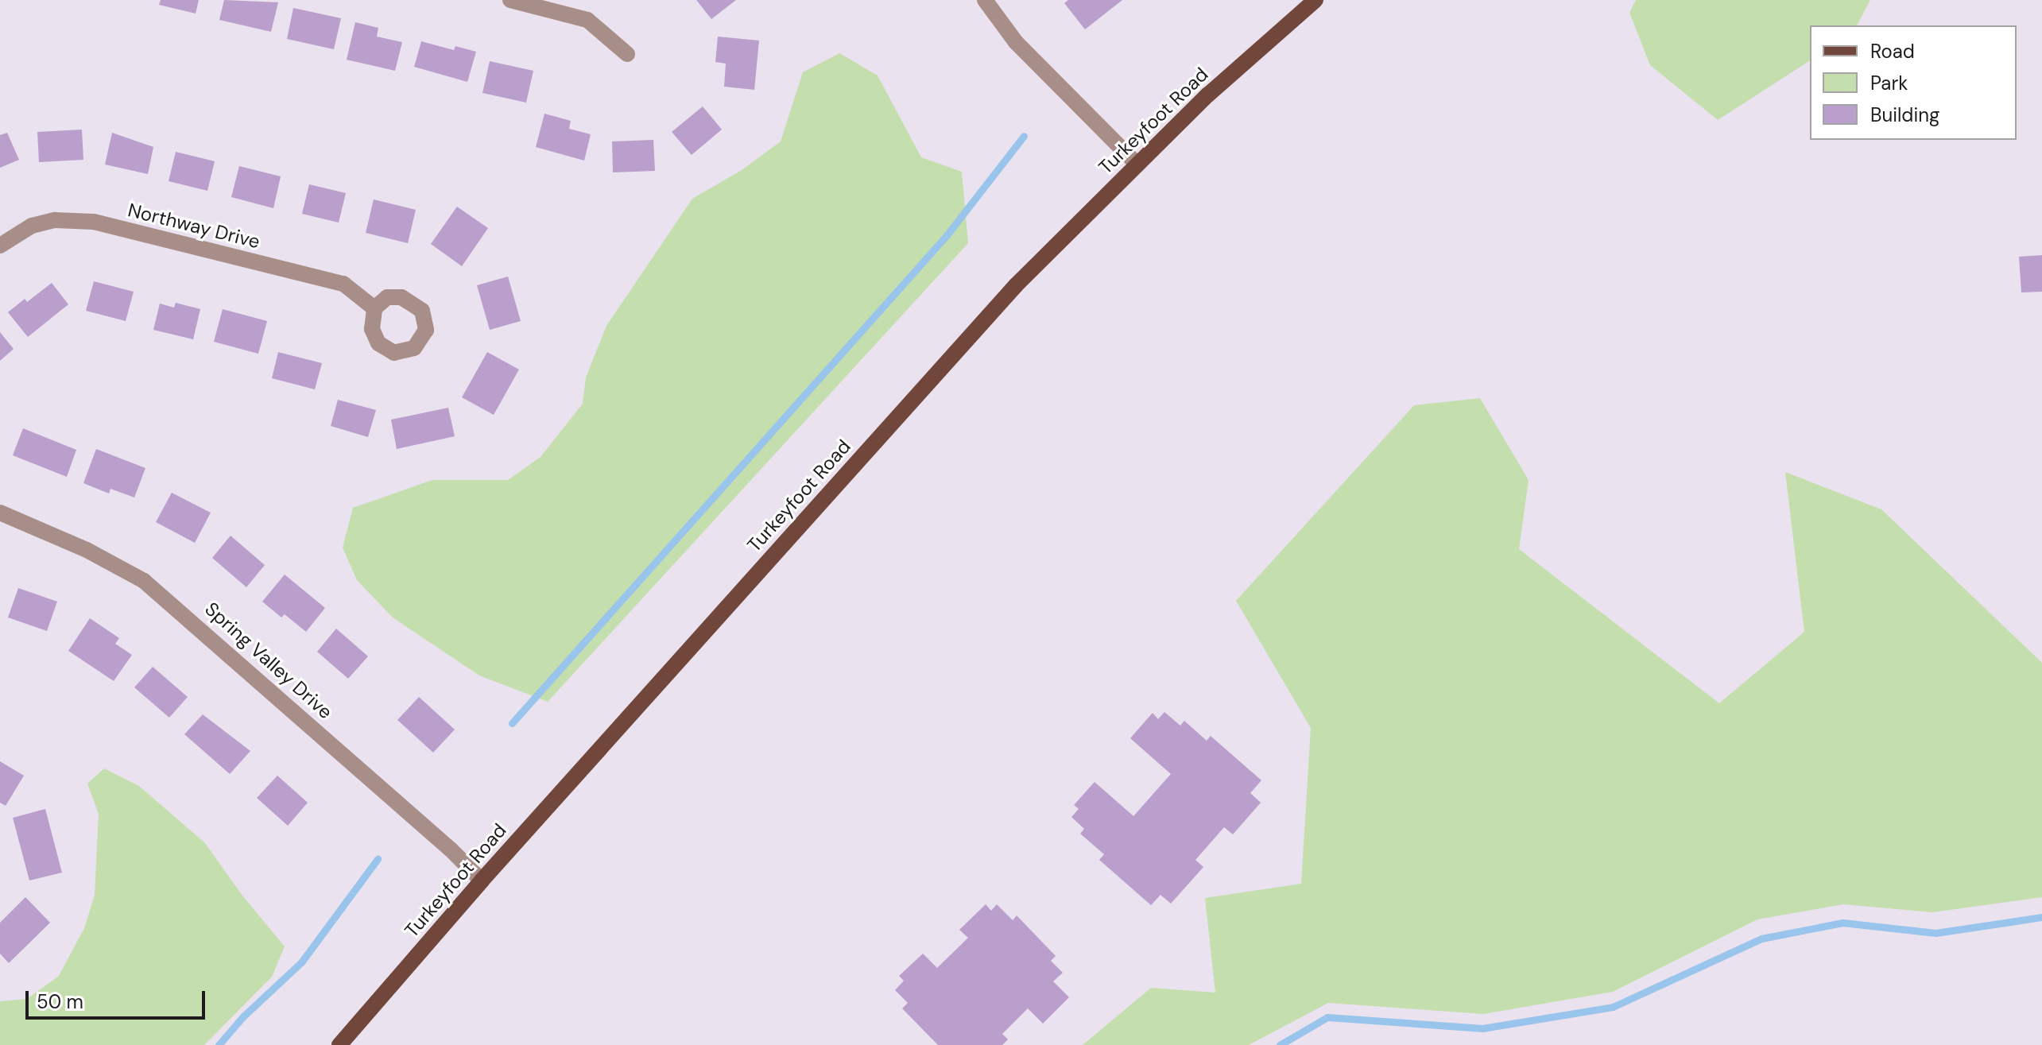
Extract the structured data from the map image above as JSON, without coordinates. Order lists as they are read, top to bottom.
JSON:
{
  "streets": {
    "main road": ["Turkeyfoot Road"],
    "street": ["Northway Drive", "Spring Valley Drive"]
  },
  "crossings": [
    ["Turkeyfoot Road", "Spring Valley Drive"]
  ],
  "legend": ["Road", "Park", "Building"],
  "scale_bar": "50 m"
}
